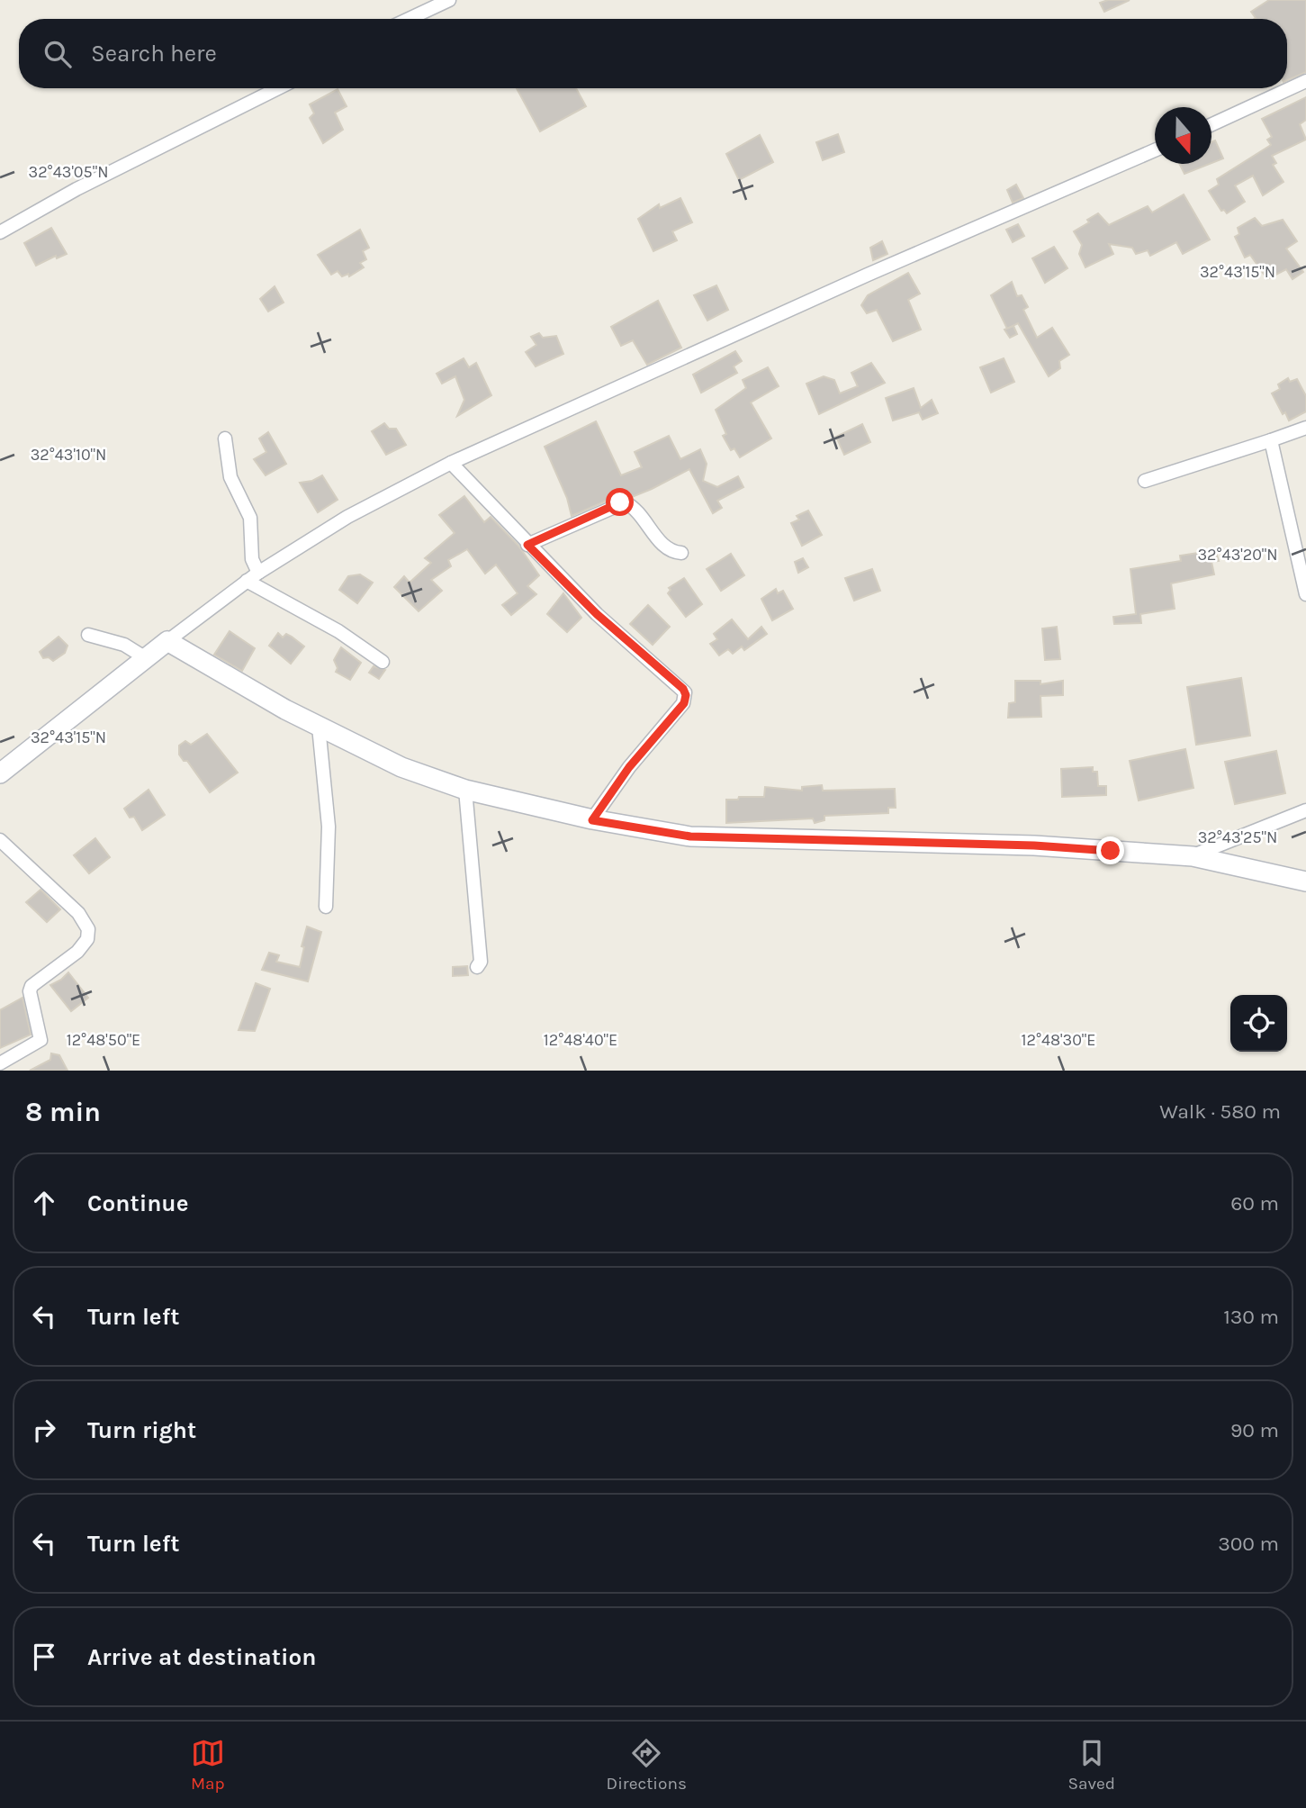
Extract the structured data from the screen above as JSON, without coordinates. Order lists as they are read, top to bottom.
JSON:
{
  "north": "bottom",
  "page": {
    "search": "Search here",
    "heading": ["8 min", "Walk · 580 m"],
    "list": [
      ["Continue", "60 m"],
      ["Turn left", "130 m"],
      ["Turn right", "90 m"],
      ["Turn left", "300 m"],
      "Arrive at destination"
    ],
    "nav": ["Map", "Directions", "Saved"]
  },
  "coordinates": [
    "32°43'05\"N",
    "32°43'15\"N",
    "32°43'10\"N",
    "32°43'20\"N",
    "32°43'25\"N",
    "12°48'50\"E",
    "12°48'40\"E",
    "12°48'30\"E"
  ]
}
